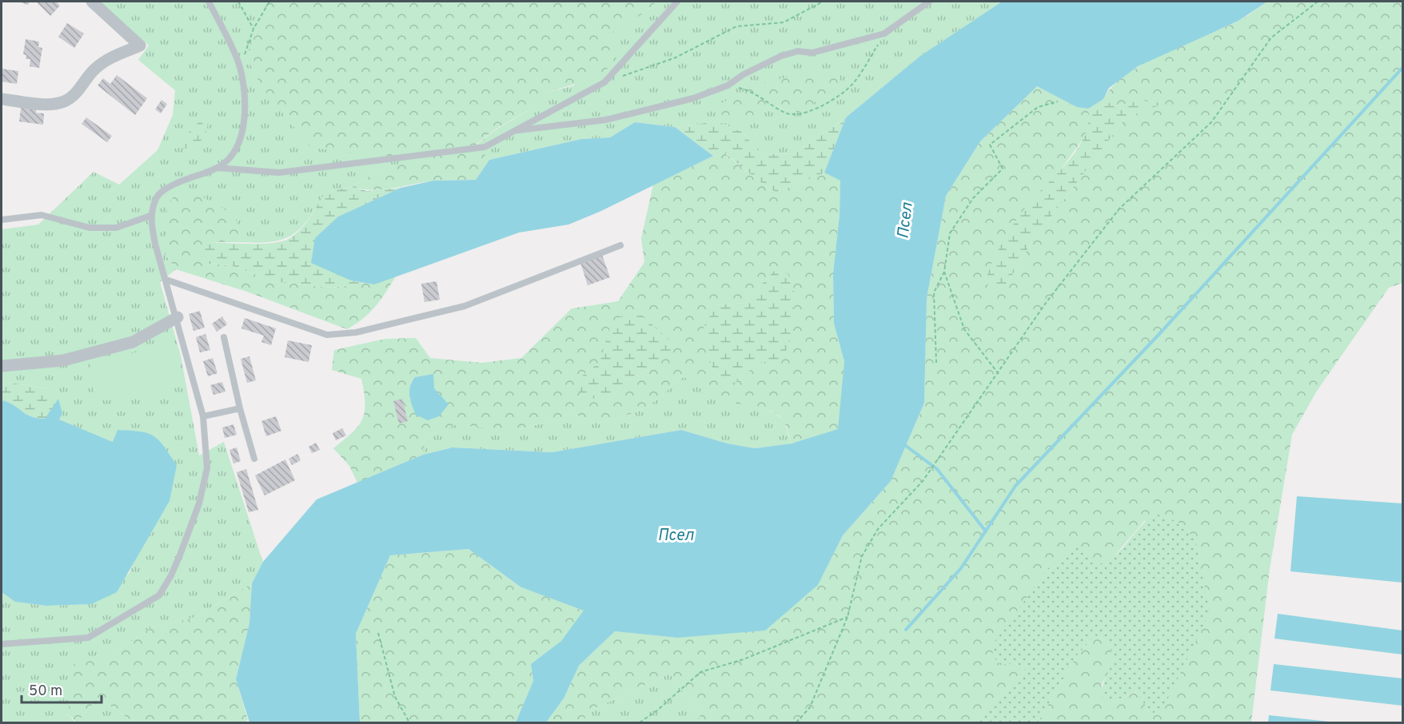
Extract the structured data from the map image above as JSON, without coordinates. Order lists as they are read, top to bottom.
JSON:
{
  "water": ["Псел"],
  "scale_bar": "50 m"
}
